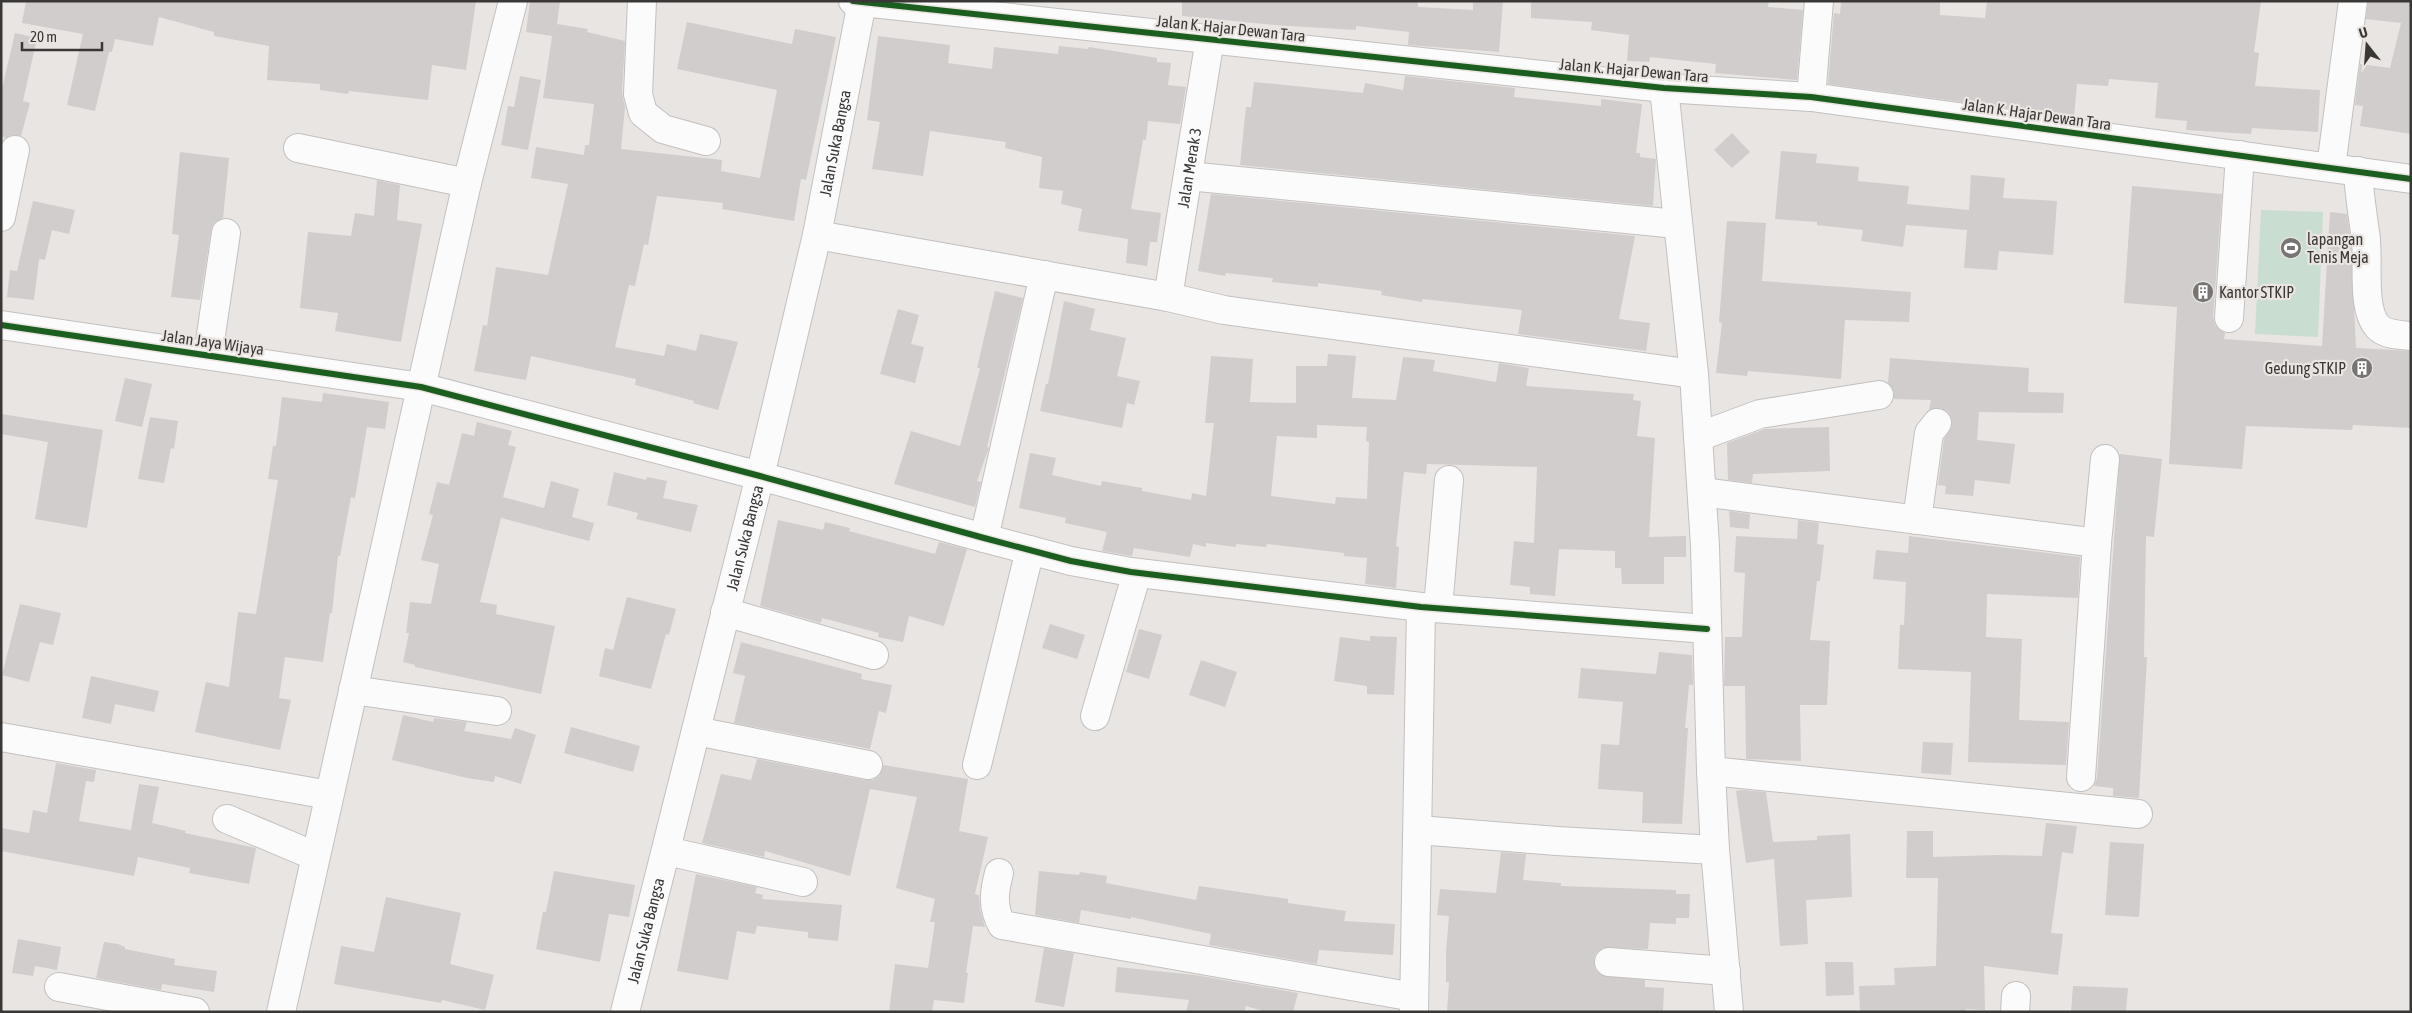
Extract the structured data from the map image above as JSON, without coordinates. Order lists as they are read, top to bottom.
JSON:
{
  "streets": {
    "street": [
      "Jalan K. Hajar Dewan Tara",
      "Jalan Suka Bangsa",
      "Jalan Merak 3",
      "Jalan Jaya Wijaya"
    ]
  },
  "crossings": [
    ["Jalan K. Hajar Dewan Tara", "Jalan Suka Bangsa"],
    ["Jalan K. Hajar Dewan Tara", "Jalan Merak 3"],
    ["Jalan Suka Bangsa", "Jalan Jaya Wijaya"]
  ],
  "places": {
    "sports": ["lapangan Tenis Meja"],
    "building": ["Kantor STKIP", "Gedung STKIP"]
  },
  "scale_bar": "20 m",
  "north": "top"
}
